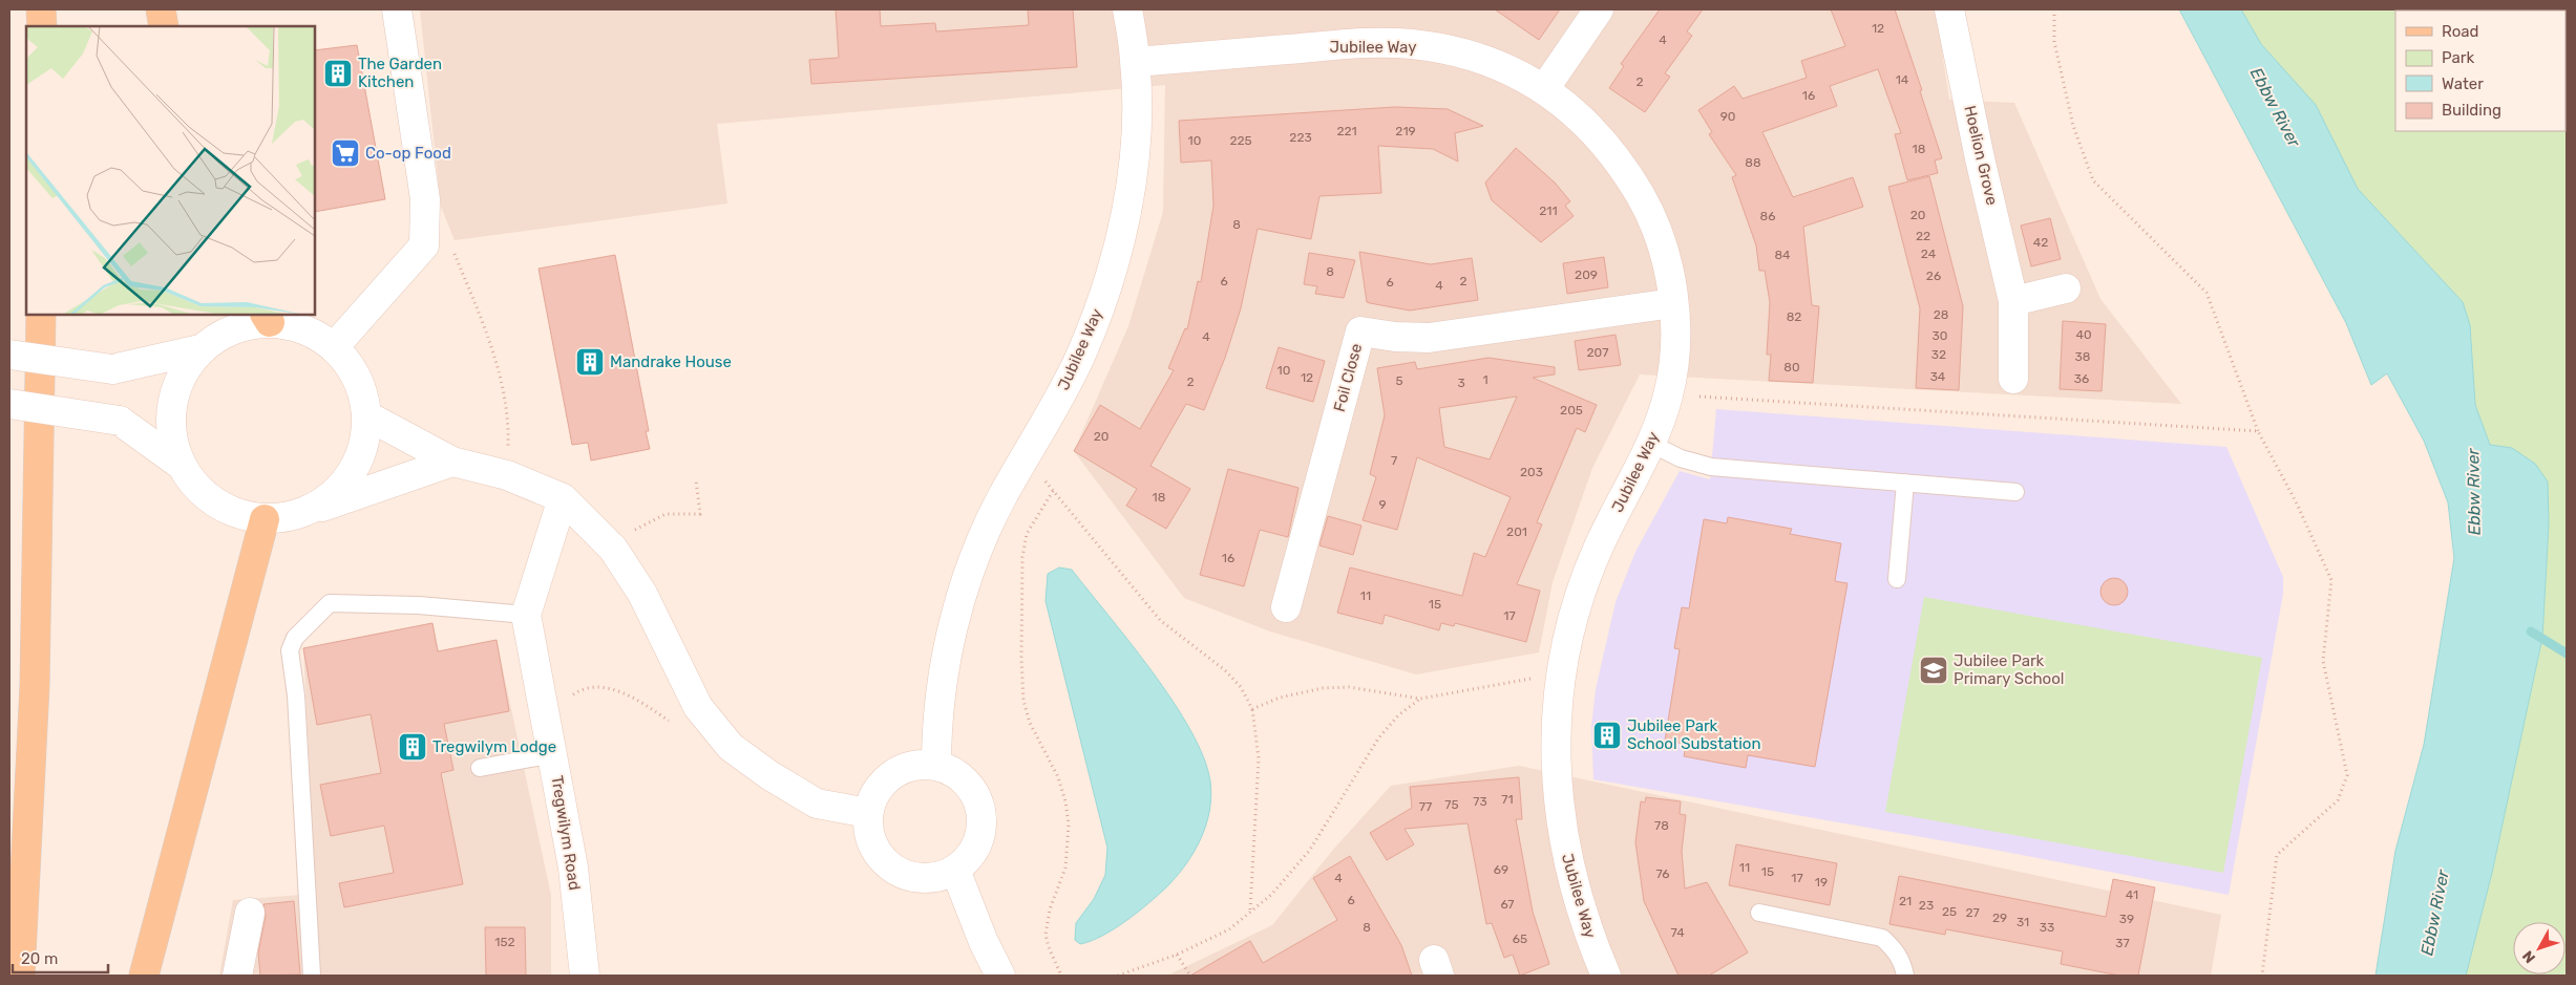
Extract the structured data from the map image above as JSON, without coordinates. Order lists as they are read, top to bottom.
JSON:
{
  "streets": {
    "street": [
      "Jubilee Way",
      "Hoelion Grove",
      "Foil Close",
      "Tregwilym Road"
    ]
  },
  "crossings": [
    ["Jubilee Way", "Foil Close"]
  ],
  "water": ["Ebbw River"],
  "places": {
    "building": [
      "The Garden Kitchen",
      "Mandrake House",
      "Jubilee Park School Substation",
      "Tregwilym Lodge"
    ],
    "supermarket": ["Co-op Food"],
    "school or university": ["Jubilee Park Primary School"]
  },
  "house_numbers": [
    "12",
    "4",
    "14",
    "2",
    "16",
    "90",
    "221",
    "219",
    "223",
    "10",
    "225",
    "18",
    "88",
    "211",
    "20",
    "86",
    "8",
    "22",
    "42",
    "24",
    "84",
    "8",
    "209",
    "26",
    "6",
    "2",
    "6",
    "4",
    "28",
    "82",
    "40",
    "30",
    "4",
    "207",
    "32",
    "38",
    "80",
    "10",
    "34",
    "12",
    "36",
    "1",
    "5",
    "2",
    "3",
    "205",
    "20",
    "7",
    "203",
    "18",
    "9",
    "201",
    "16",
    "11",
    "15",
    "17",
    "71",
    "73",
    "75",
    "77",
    "78",
    "11",
    "69",
    "15",
    "76",
    "4",
    "17",
    "19",
    "41",
    "6",
    "21",
    "67",
    "23",
    "25",
    "27",
    "29",
    "39",
    "31",
    "8",
    "33",
    "74",
    "65",
    "152",
    "37"
  ],
  "legend": [
    "Road",
    "Park",
    "Water",
    "Building"
  ],
  "scale_bar": "20 m",
  "north": "bottom left"
}
